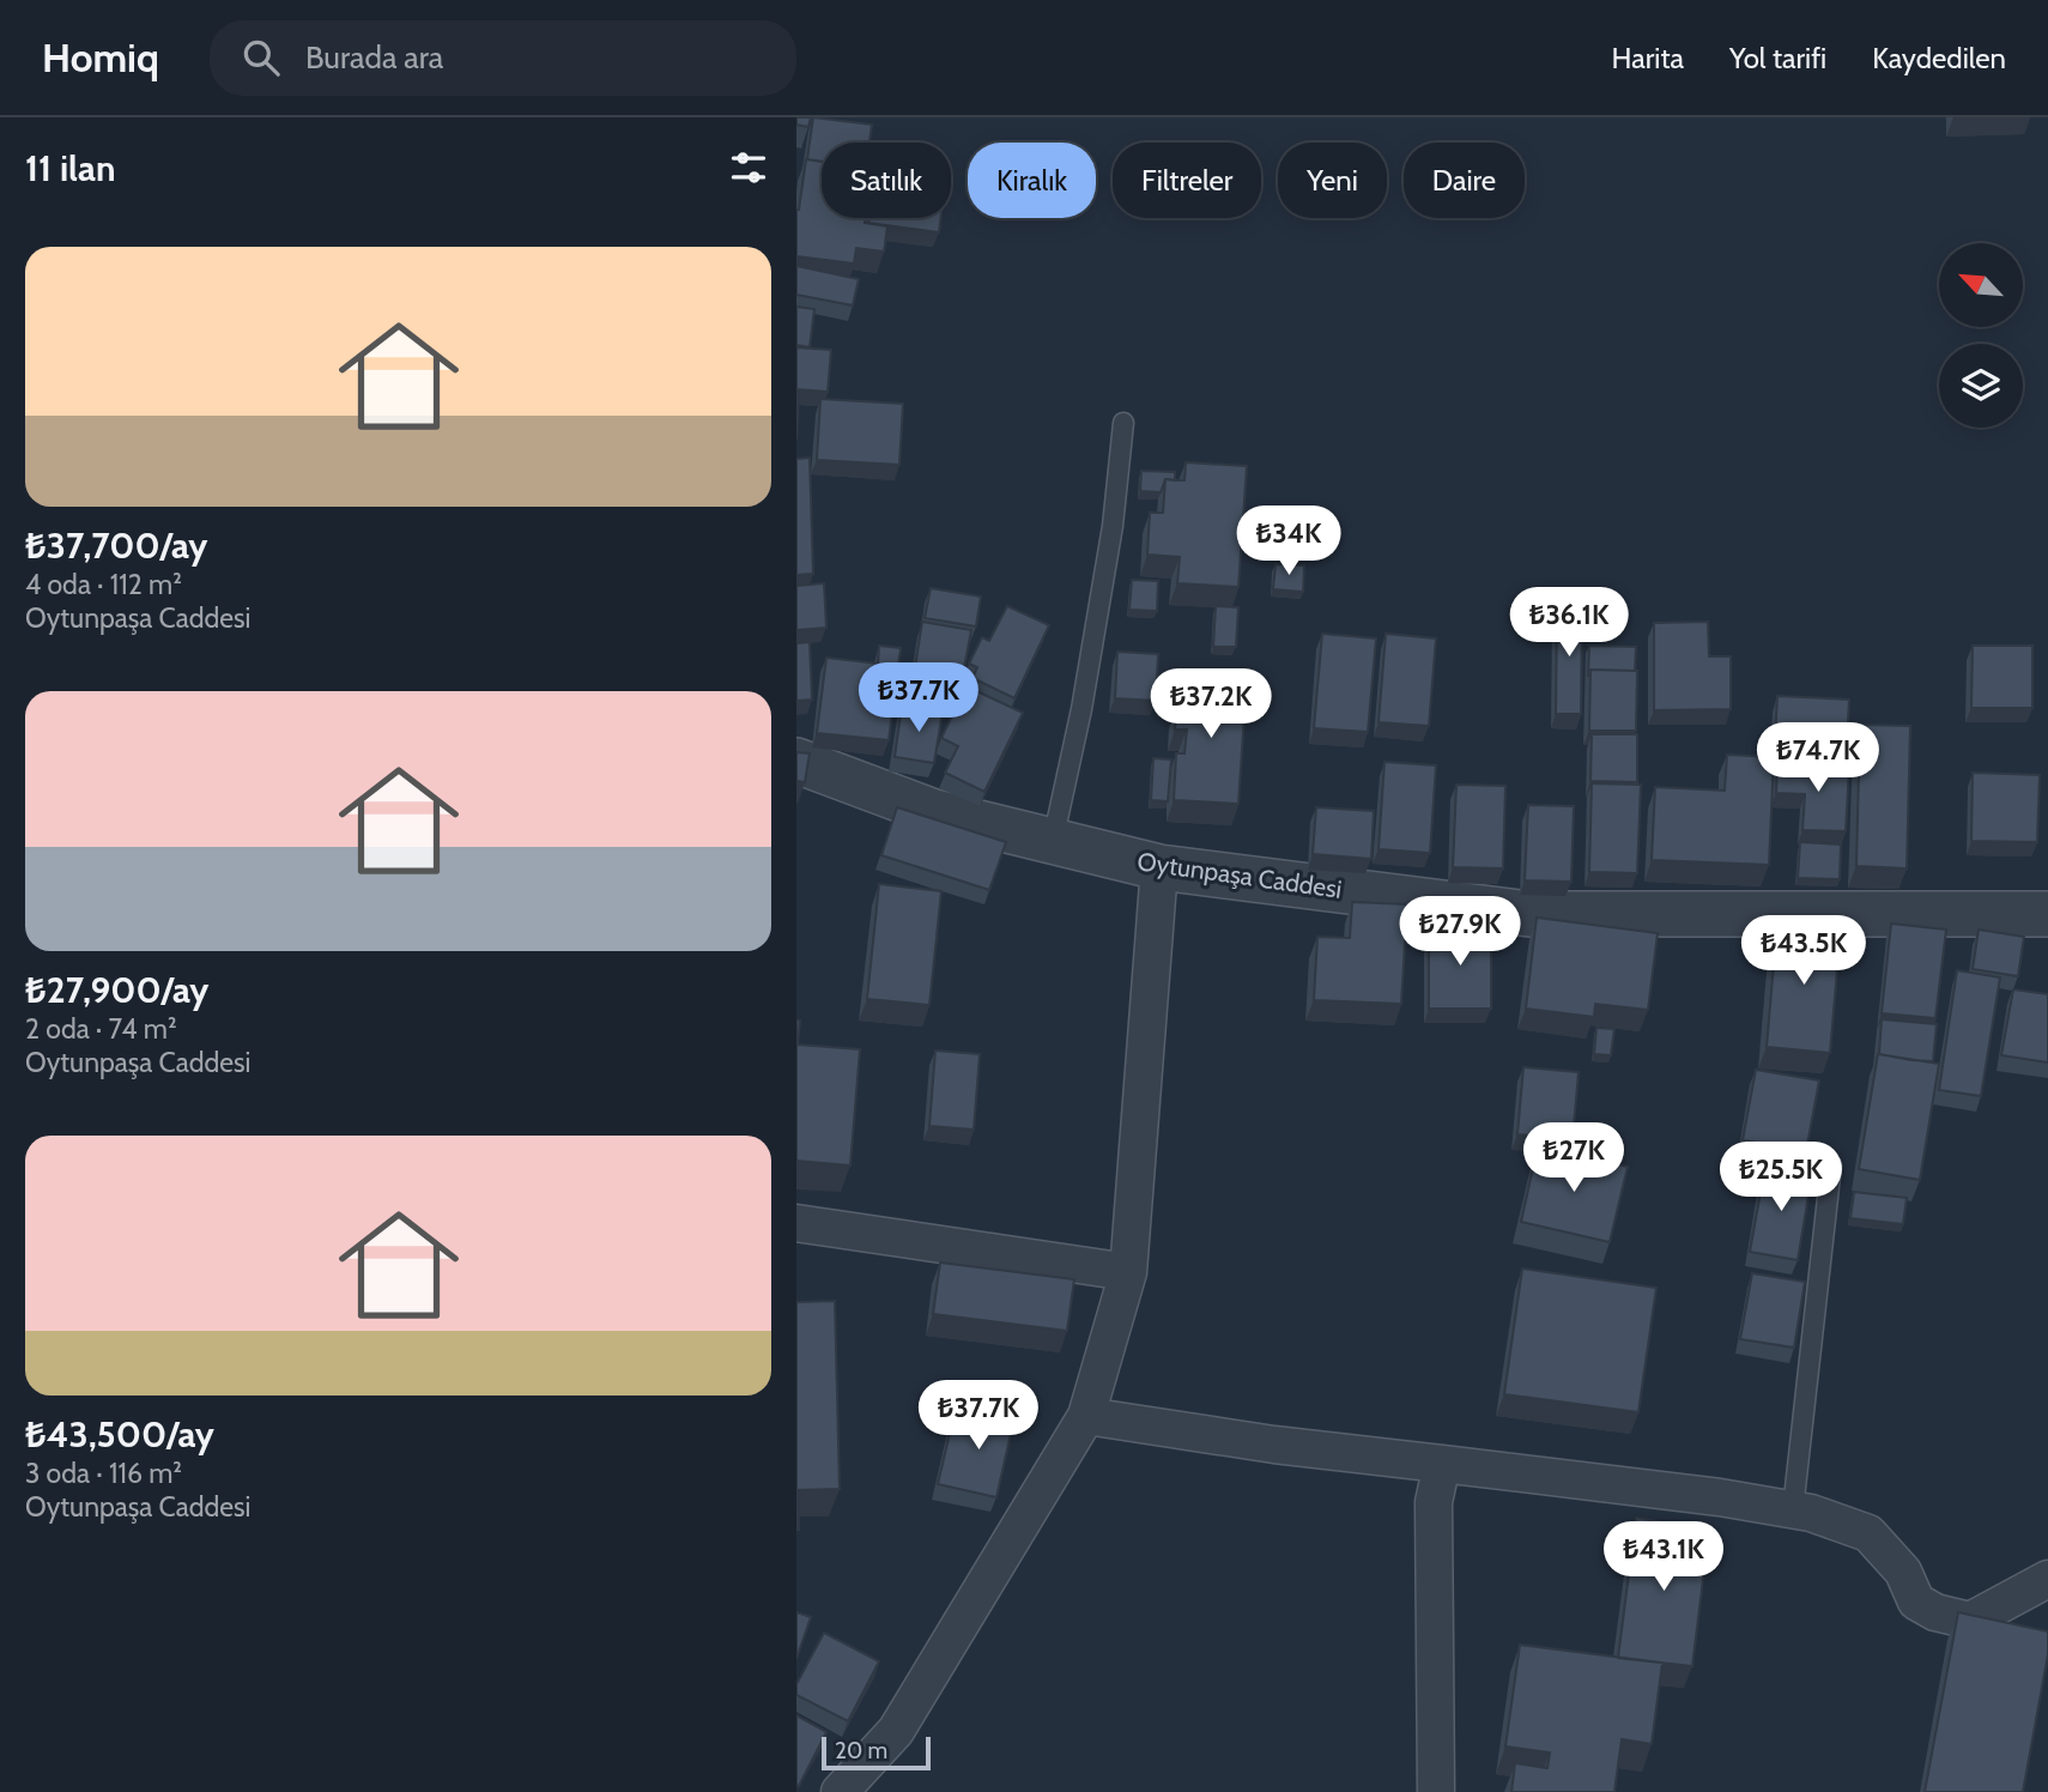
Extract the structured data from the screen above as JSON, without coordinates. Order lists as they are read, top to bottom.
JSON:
{
  "streets": {
    "street": ["Oytunpaşa Caddesi"]
  },
  "scale_bar": "20 m",
  "north": "top left",
  "page": {
    "header": "Homiq",
    "search": "Burada ara",
    "nav": ["Harita", "Yol tarifi", "Kaydedilen"],
    "heading": "11 ilan",
    "chip": [
      "Satılık",
      "Kiralık",
      "Filtreler",
      "Yeni",
      "Daire"
    ],
    "list": [
      {
        "name": "₺37,700/ay",
        "note": "4 oda · 112 m² · Oytunpaşa Caddesi"
      },
      {
        "name": "₺27,900/ay",
        "note": "2 oda · 74 m² · Oytunpaşa Caddesi"
      },
      {
        "name": "₺43,500/ay",
        "note": "3 oda · 116 m² · Oytunpaşa Caddesi"
      }
    ],
    "price": [
      "₺34K",
      "₺36.1K",
      "₺37.7K",
      "₺37.2K",
      "₺74.7K",
      "₺27.9K",
      "₺43.5K",
      "₺27K",
      "₺25.5K",
      "₺37.7K",
      "₺43.1K"
    ],
    "scale": "20 m"
  }
}
